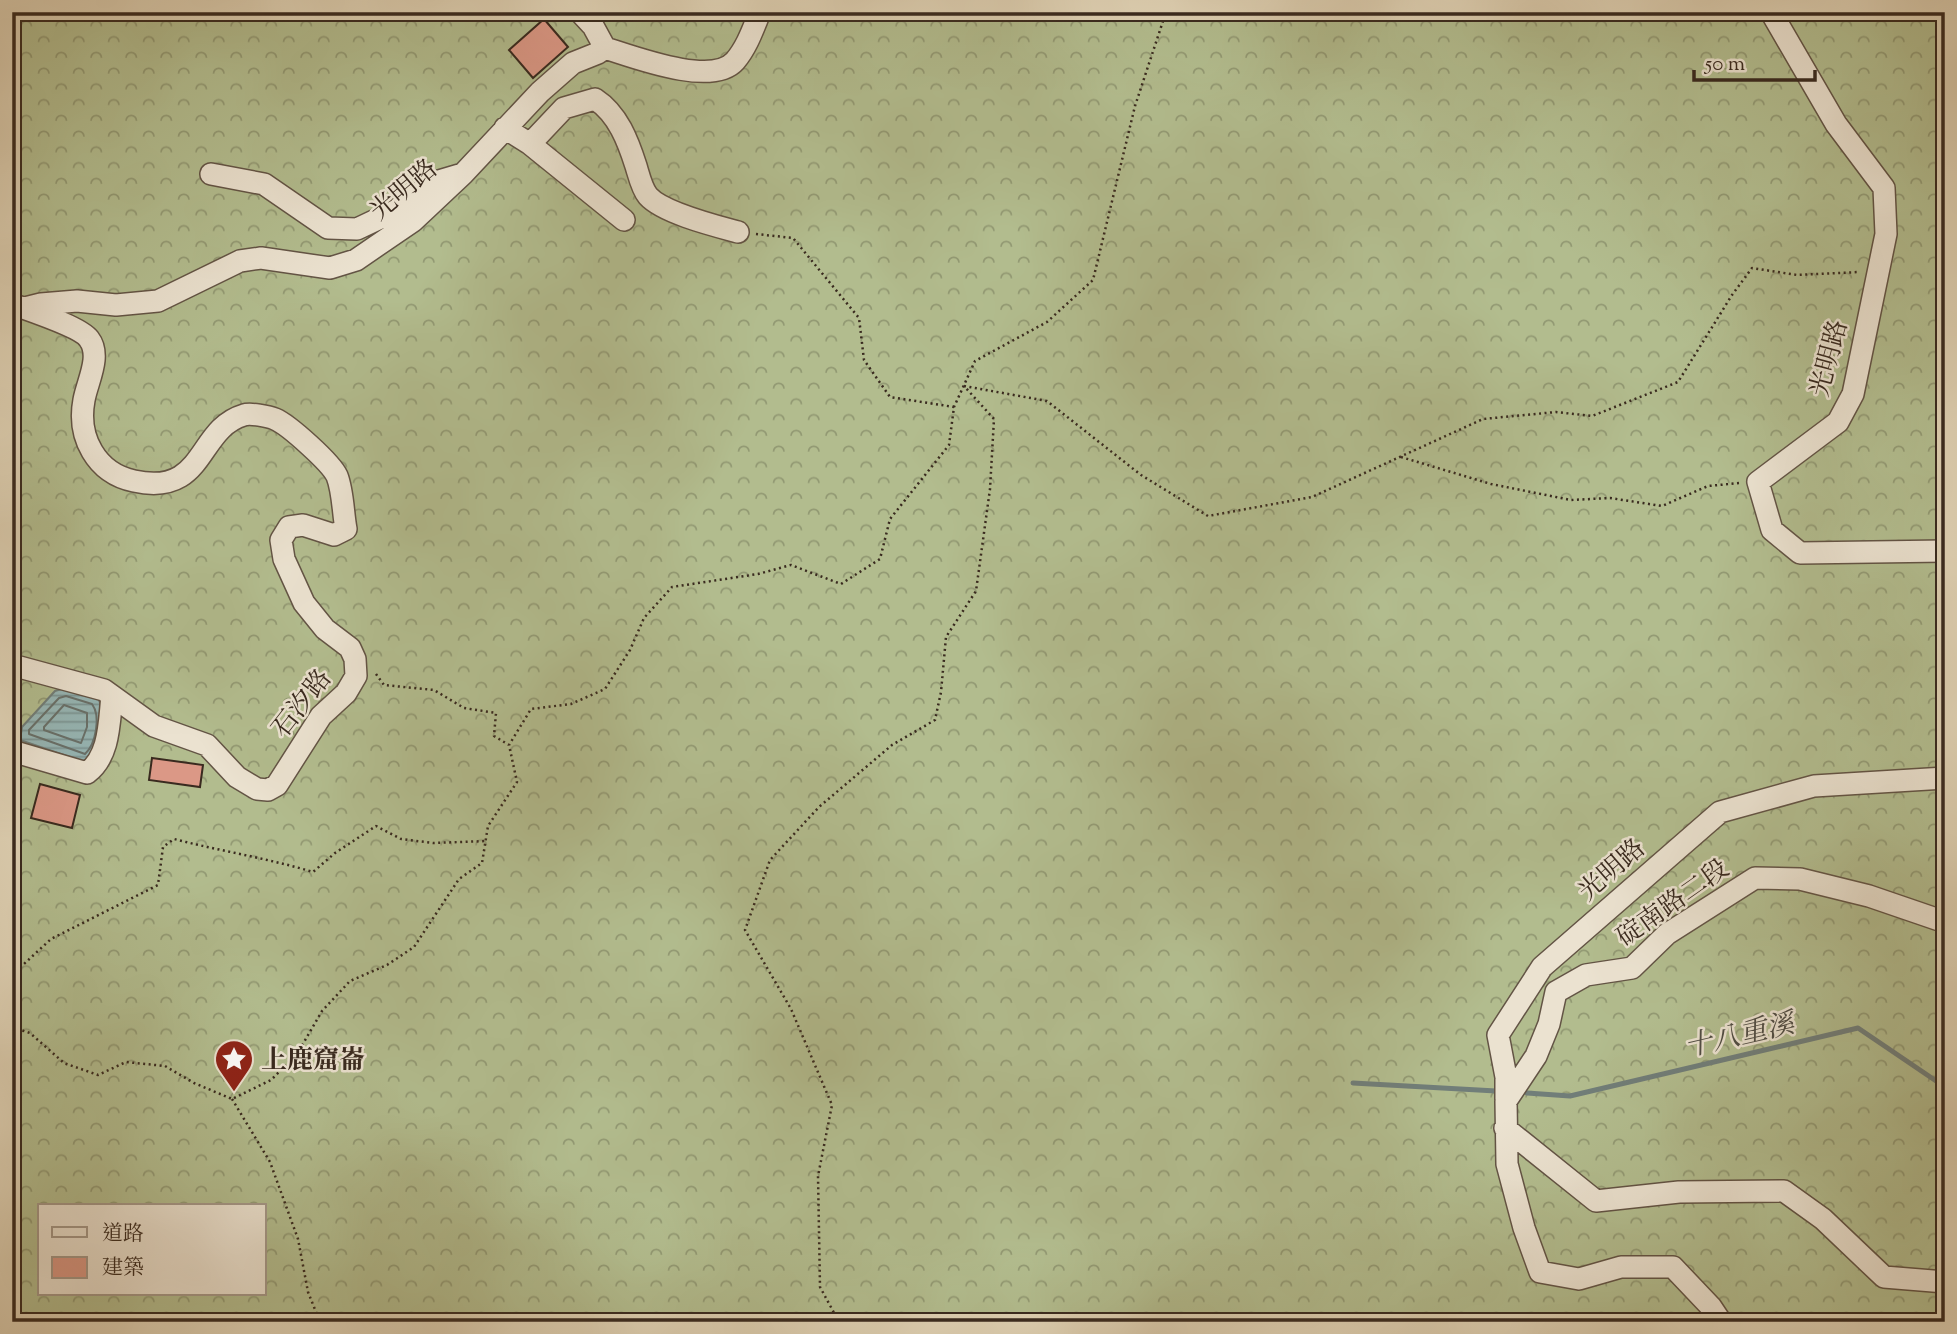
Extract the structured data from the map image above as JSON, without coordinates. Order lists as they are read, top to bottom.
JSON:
{
  "streets": {
    "street": ["光明路", "石汐路", "碇南路二段"]
  },
  "crossings": [
    ["光明路", "石汐路"],
    ["光明路", "碇南路二段"]
  ],
  "water": ["十八重溪"],
  "places": {
    "place": ["上鹿窟崙"]
  },
  "legend": ["道路", "建築"],
  "scale_bar": "50 m"
}
